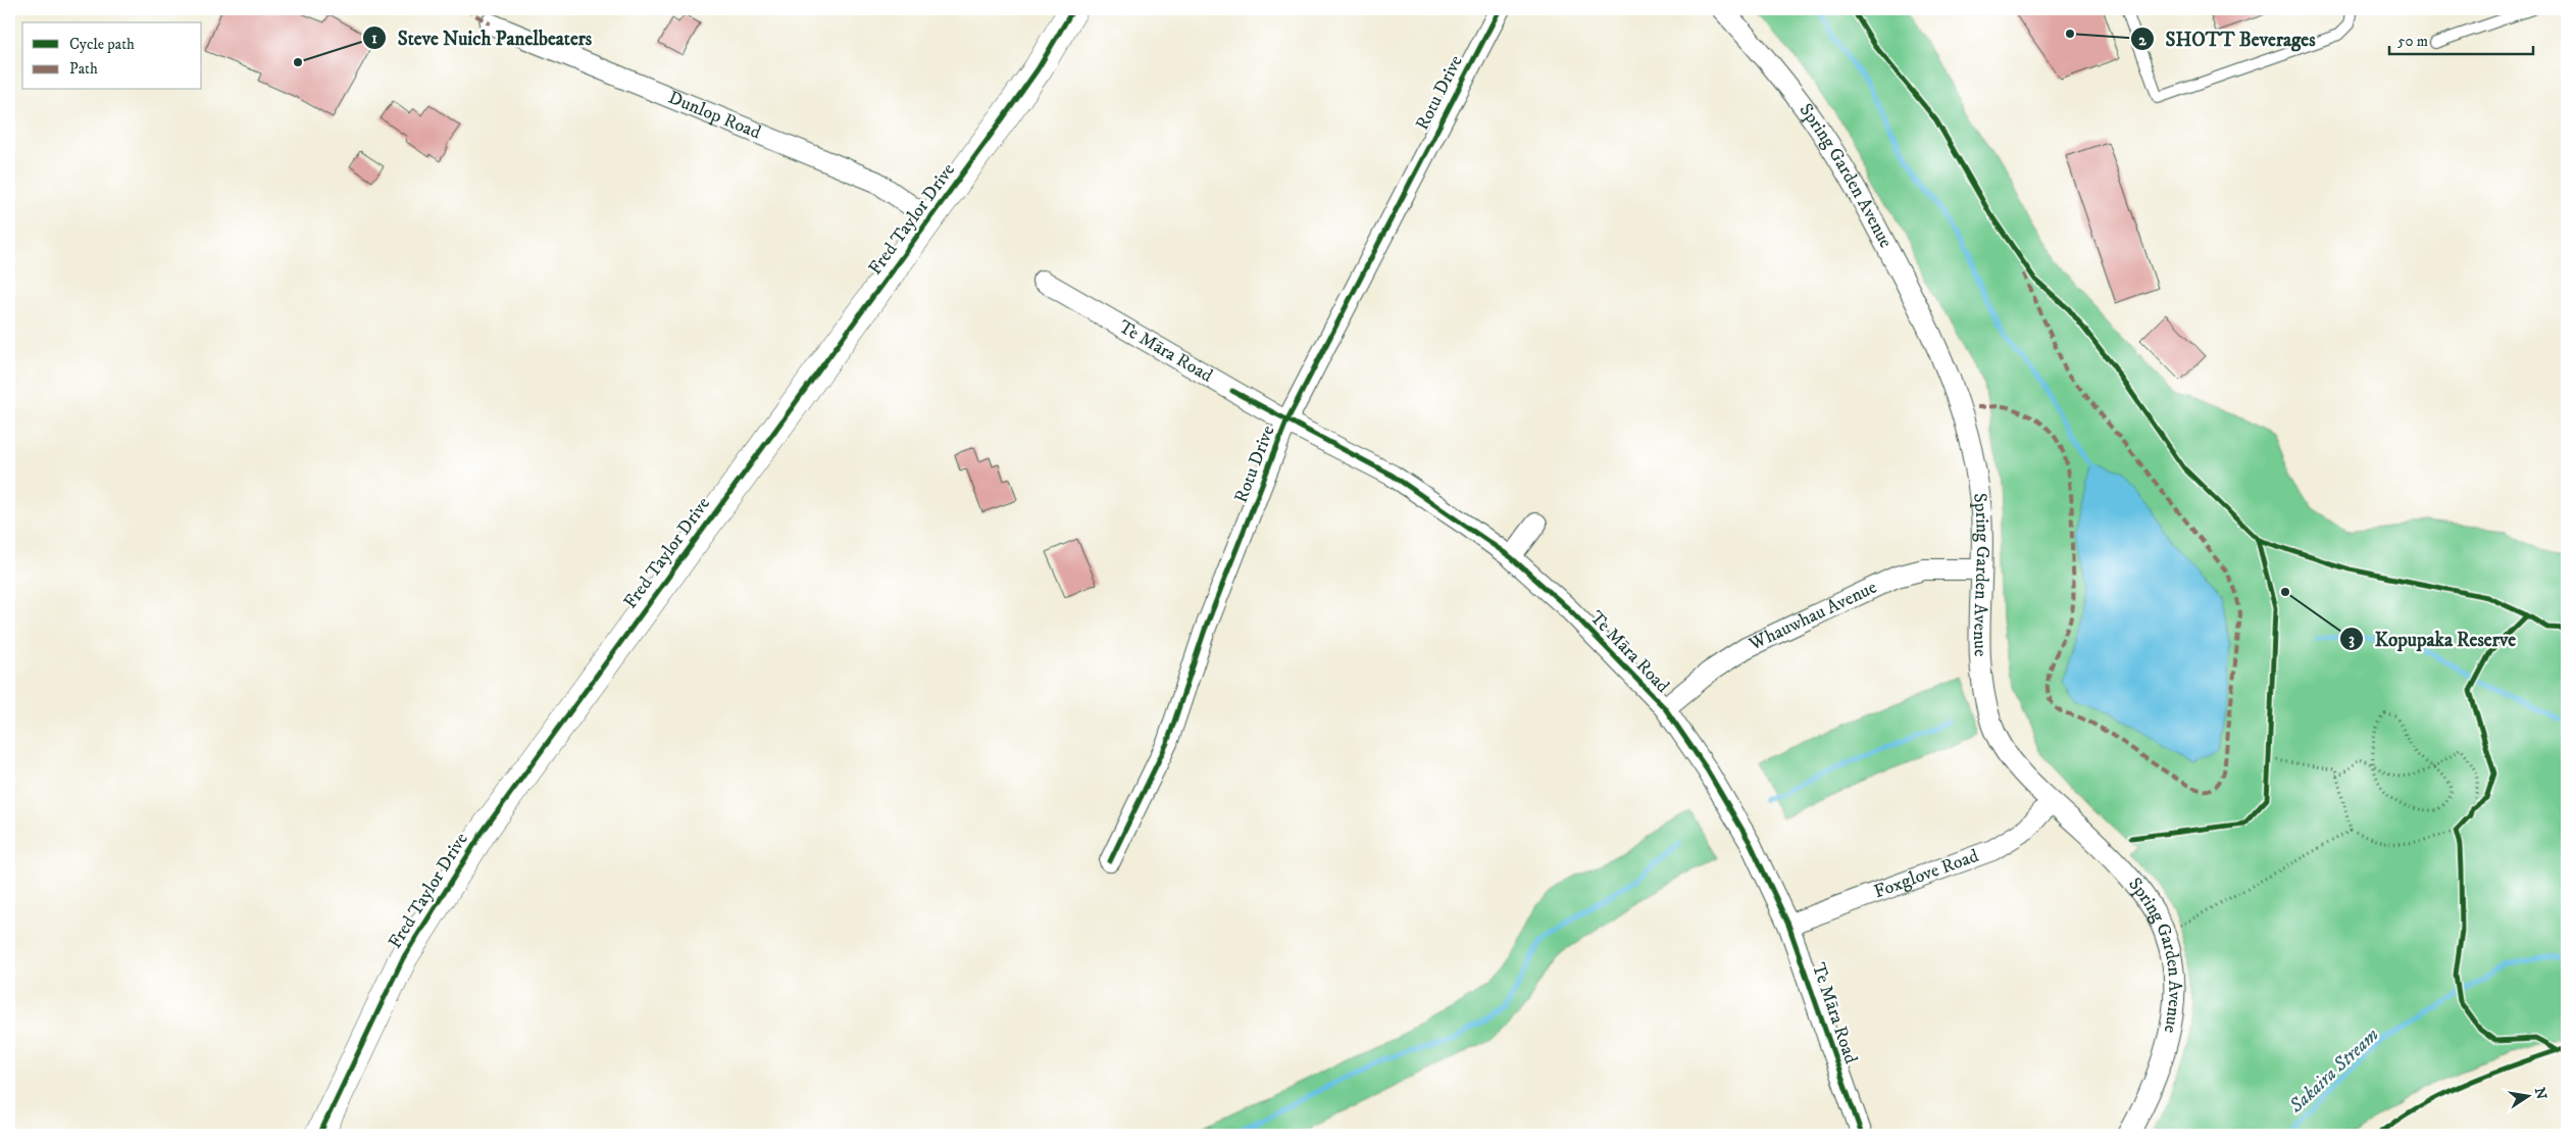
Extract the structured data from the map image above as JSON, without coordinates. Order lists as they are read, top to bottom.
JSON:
{
  "streets": {
    "main road": ["Fred Taylor Drive"],
    "street": [
      "Rotu Drive",
      "Dunlop Road",
      "Spring Garden Avenue",
      "Te Māra Road",
      "Whauwhau Avenue",
      "Foxglove Road"
    ]
  },
  "crossings": [
    ["Rotu Drive", "Te Māra Road"],
    ["Dunlop Road", "Fred Taylor Drive"],
    ["Spring Garden Avenue", "Whauwhau Avenue"],
    ["Spring Garden Avenue", "Foxglove Road"],
    ["Te Māra Road", "Whauwhau Avenue"],
    ["Te Māra Road", "Foxglove Road"]
  ],
  "water": ["Sakaira Stream"],
  "places": ["SHOTT Beverages", "Steve Nuich Panelbeaters", "Kopupaka Reserve"],
  "legend": ["Cycle path", "Path"],
  "scale_bar": "50 m",
  "north": "right"
}
